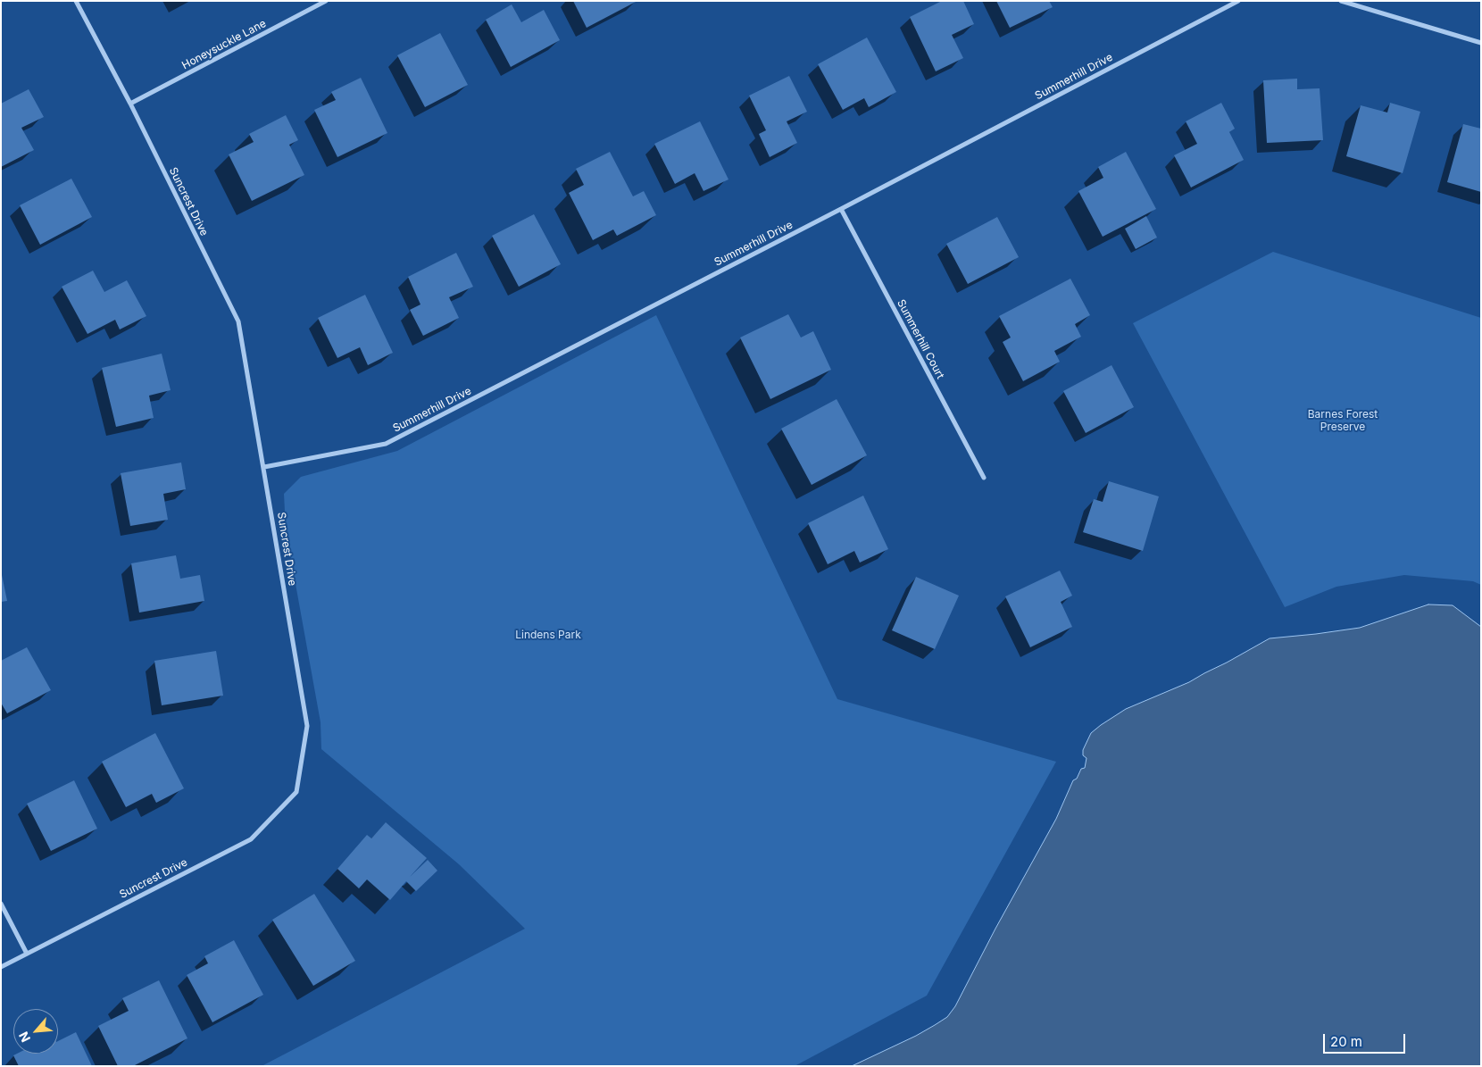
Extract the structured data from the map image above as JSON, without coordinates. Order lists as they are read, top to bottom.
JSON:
{
  "streets": {
    "street": [
      "Honeysuckle Lane",
      "Summerhill Drive",
      "Suncrest Drive",
      "Summerhill Court"
    ]
  },
  "crossings": [
    ["Honeysuckle Lane", "Suncrest Drive"],
    ["Summerhill Drive", "Suncrest Drive"],
    ["Summerhill Drive", "Summerhill Court"]
  ],
  "parks": ["Barnes Forest Preserve", "Lindens Park"],
  "scale_bar": "20 m",
  "north": "bottom left"
}
